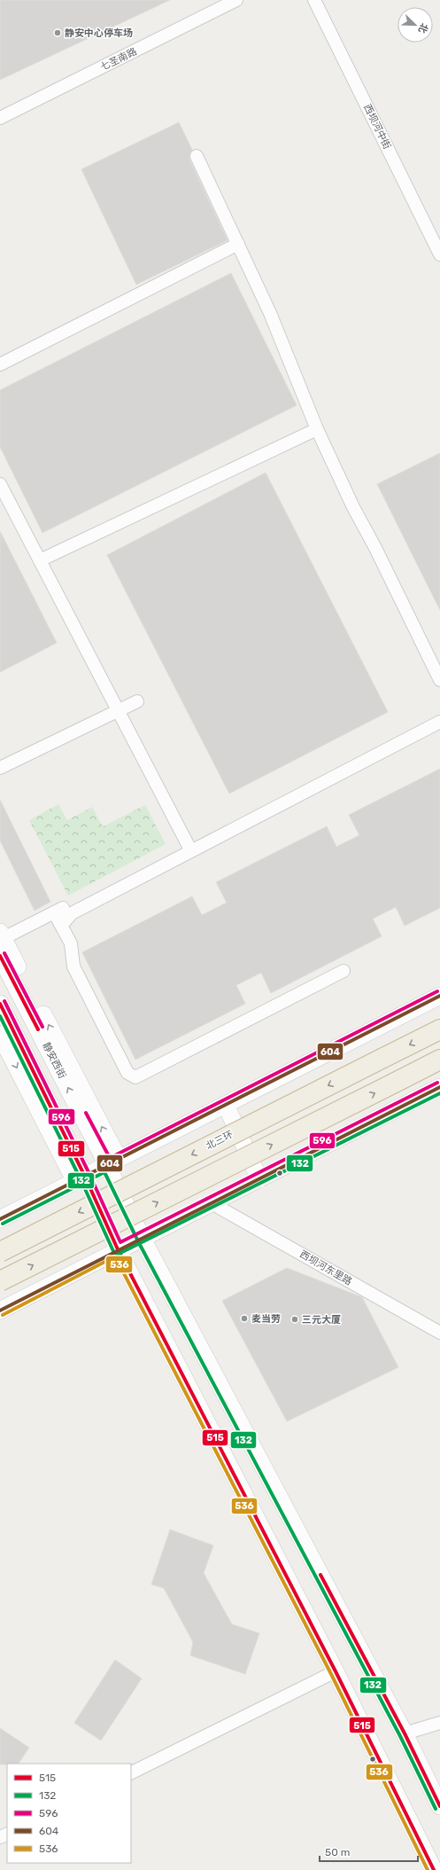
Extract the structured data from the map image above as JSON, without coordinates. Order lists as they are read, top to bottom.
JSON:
{
  "streets": {
    "highway": ["北三环"],
    "main road": ["静安西街"],
    "street": ["七圣南路", "西坝河中街", "西坝河东里路"]
  },
  "places": ["静安中心停车场", "麦当劳", "三元大厦"],
  "lines": [
    "transit line 596",
    "transit line 515",
    "transit line 604",
    "transit line 132",
    "transit line 536"
  ],
  "legend": [
    "515",
    "132",
    "596",
    "604",
    "536"
  ],
  "scale_bar": "50 m",
  "north": "bottom right"
}
